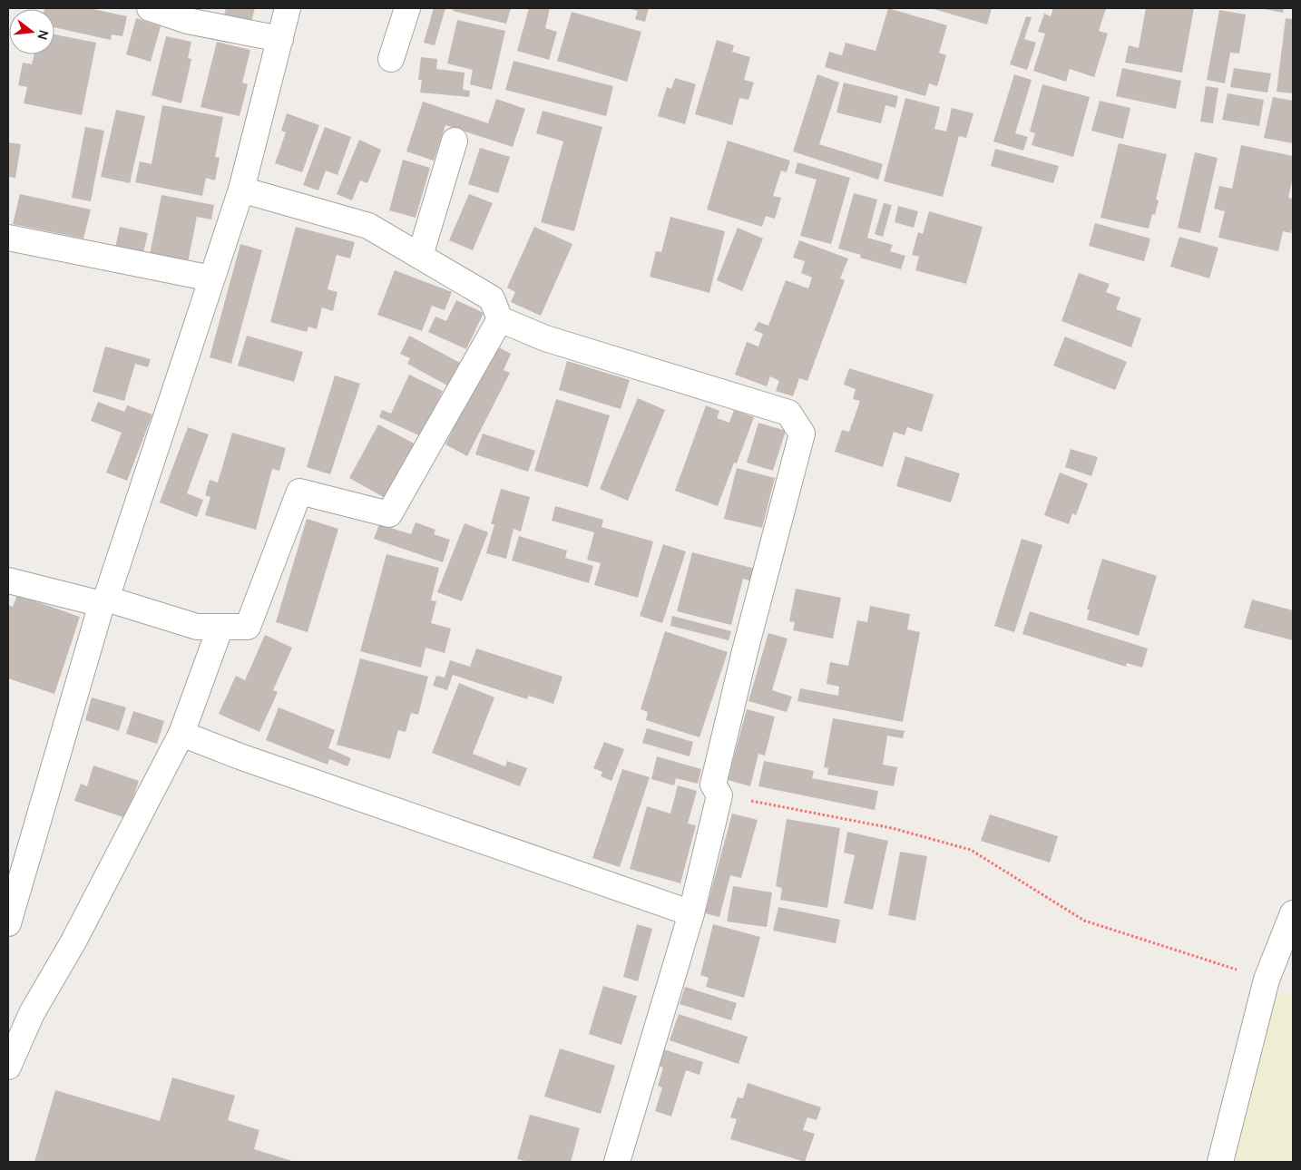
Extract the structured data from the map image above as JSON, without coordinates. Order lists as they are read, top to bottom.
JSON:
{
  "north": "right"
}
